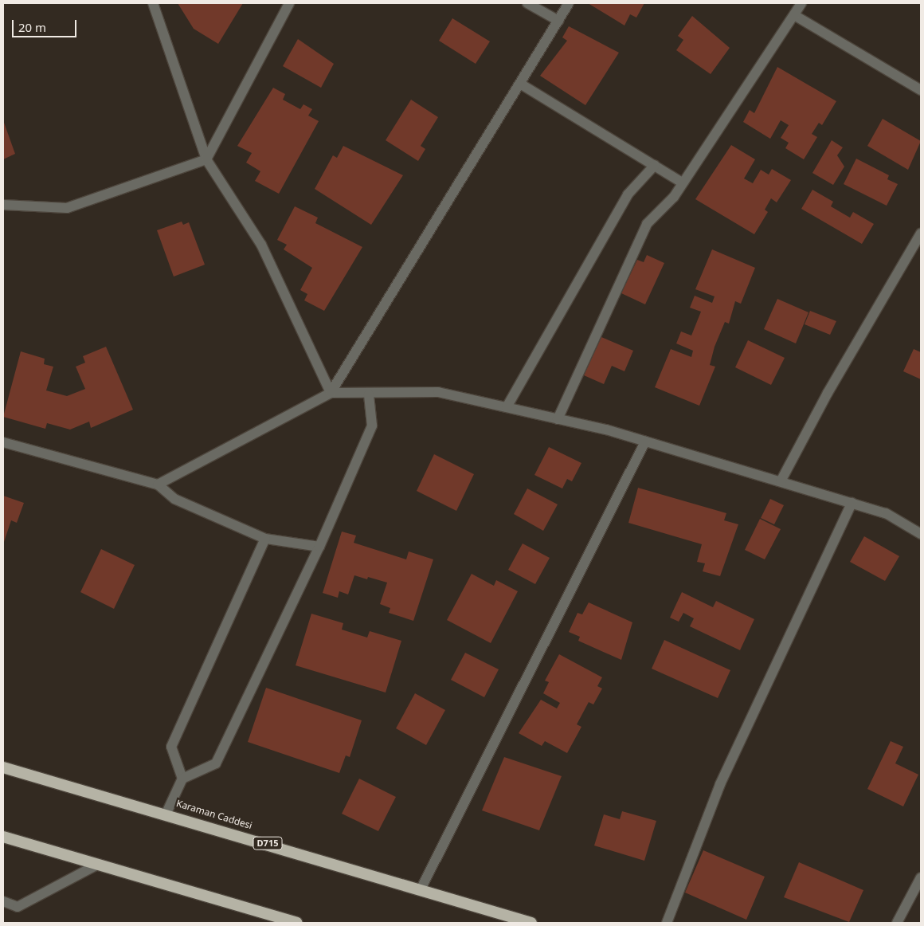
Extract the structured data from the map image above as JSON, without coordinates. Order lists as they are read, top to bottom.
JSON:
{
  "streets": {
    "highway": ["Karaman Caddesi", "D715"]
  },
  "scale_bar": "20 m"
}
